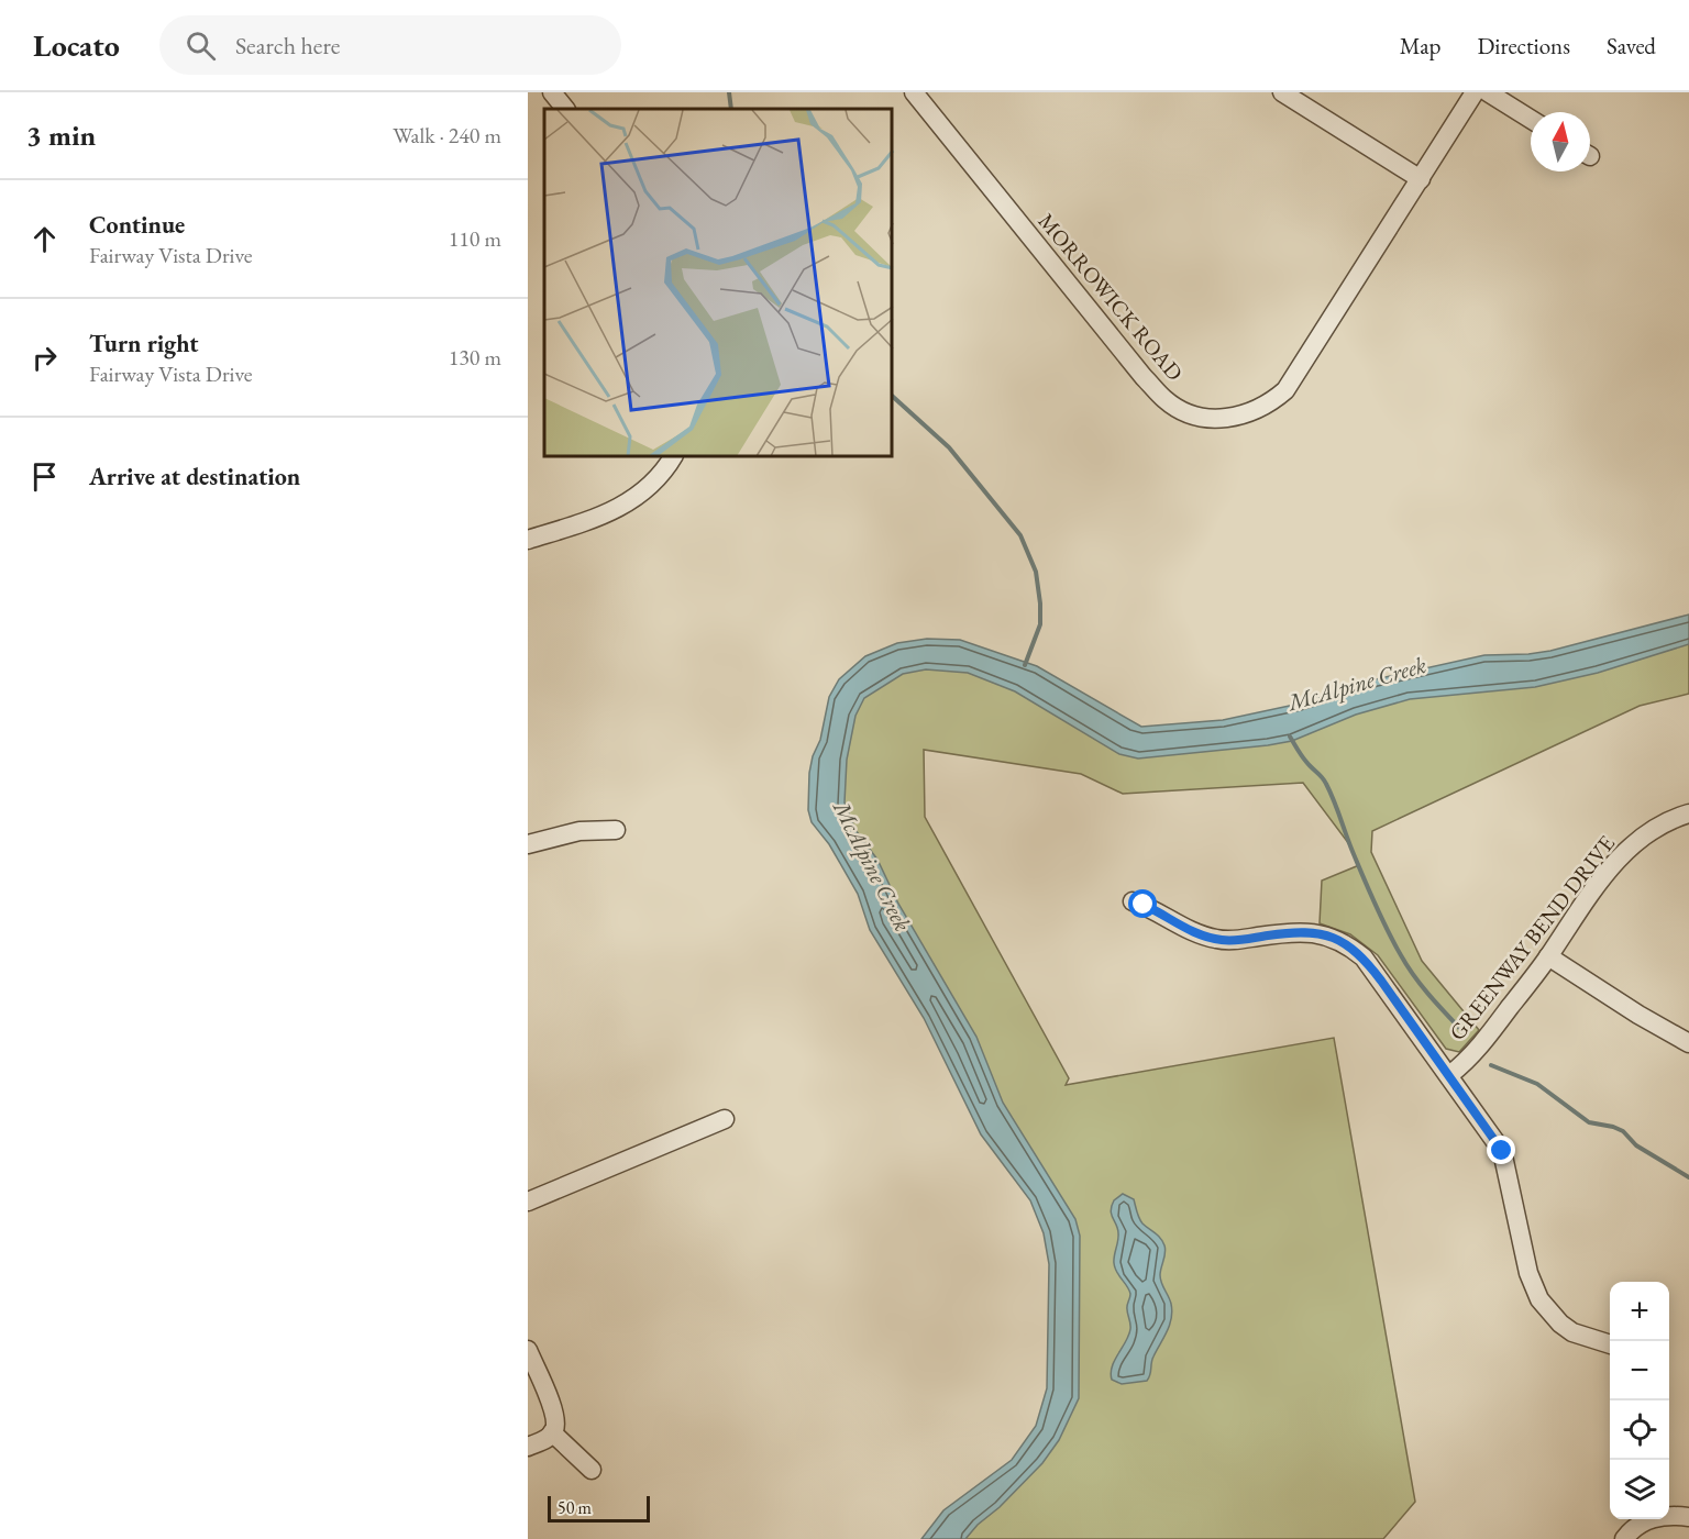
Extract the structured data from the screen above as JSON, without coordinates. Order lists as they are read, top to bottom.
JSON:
{
  "streets": {
    "street": ["MORROWICK ROAD", "GREENWAY BEND DRIVE"]
  },
  "water": ["McAlpine Creek"],
  "scale_bar": "50 m",
  "north": "top",
  "page": {
    "header": "Locato",
    "search": "Search here",
    "nav": ["Map", "Directions", "Saved"],
    "heading": ["3 min", "Walk · 240 m"],
    "list": [
      ["Continue", "Fairway Vista Drive", "110 m"],
      ["Turn right", "Fairway Vista Drive", "130 m"],
      "Arrive at destination"
    ],
    "map_buttons": ["+", "−"],
    "scale": "50 m"
  }
}
